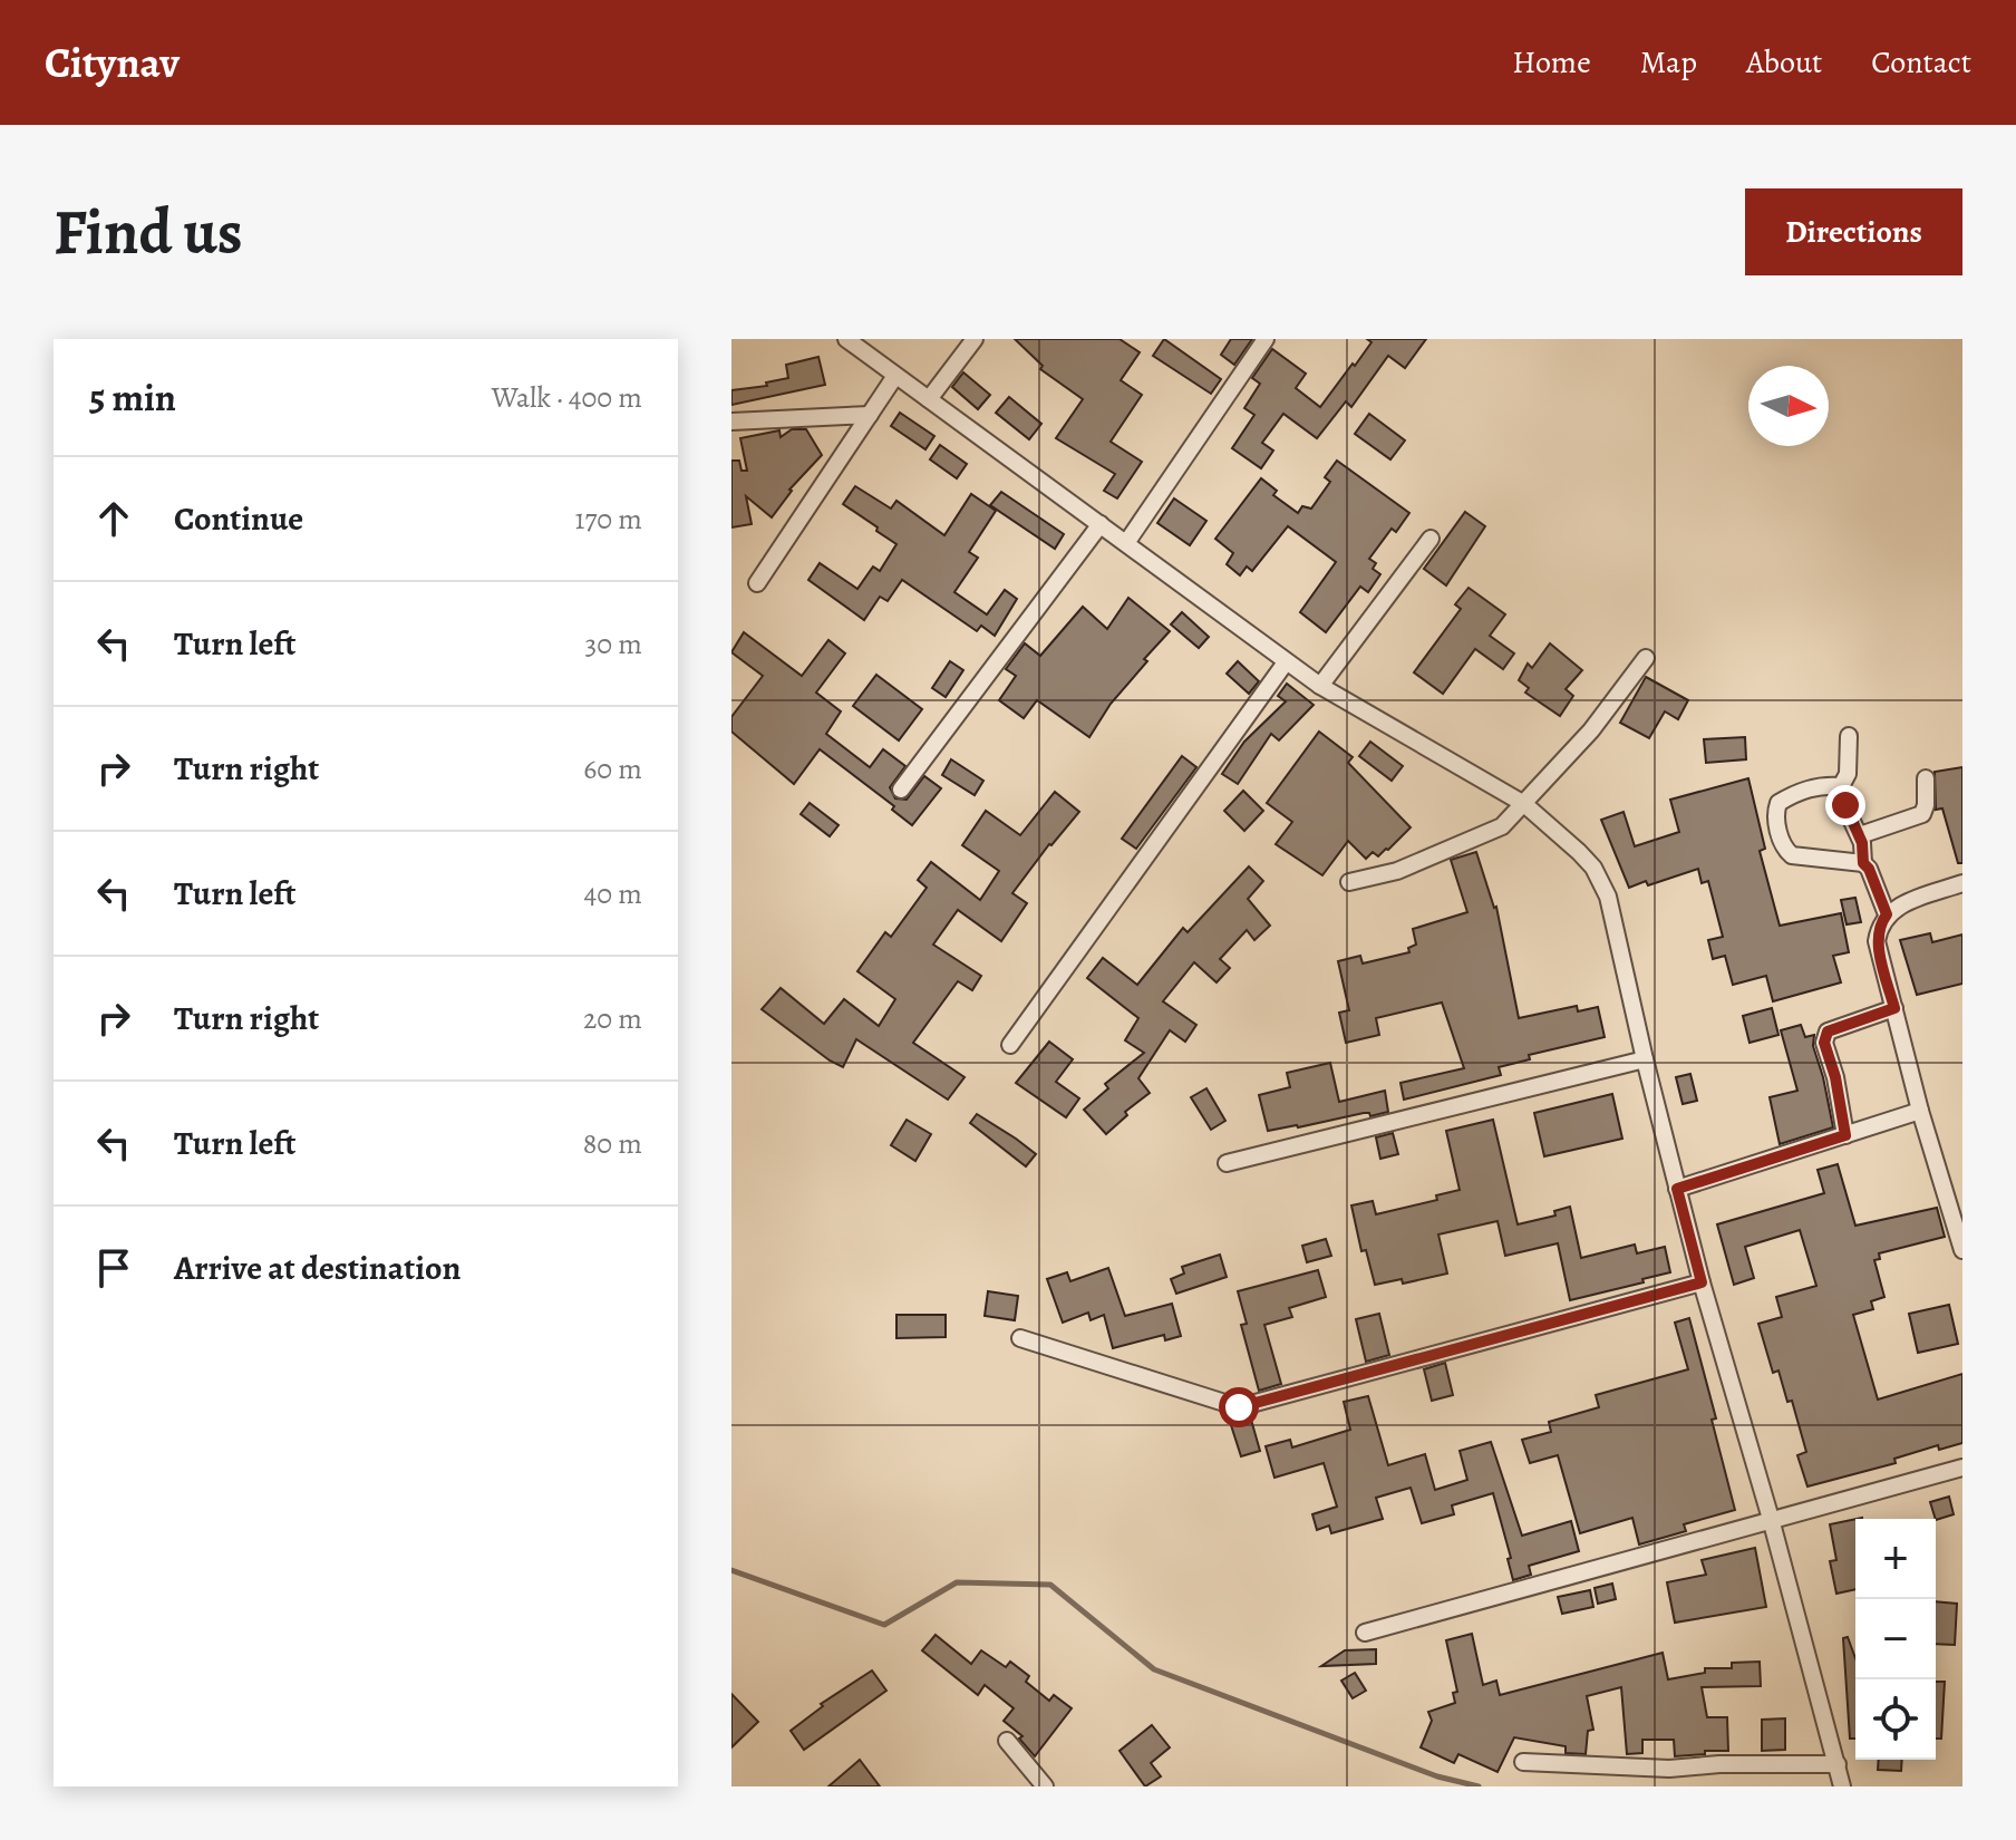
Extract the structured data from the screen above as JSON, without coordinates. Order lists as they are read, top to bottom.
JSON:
{
  "north": "right",
  "page": {
    "header": "Citynav",
    "nav": [
      "Home",
      "Map",
      "About",
      "Contact"
    ],
    "buttons": "Directions",
    "title": "Find us",
    "heading": ["5 min", "Walk · 400 m"],
    "list": [
      ["Continue", "170 m"],
      ["Turn left", "30 m"],
      ["Turn right", "60 m"],
      ["Turn left", "40 m"],
      ["Turn right", "20 m"],
      ["Turn left", "80 m"],
      "Arrive at destination"
    ],
    "map_buttons": ["+", "−"]
  }
}
